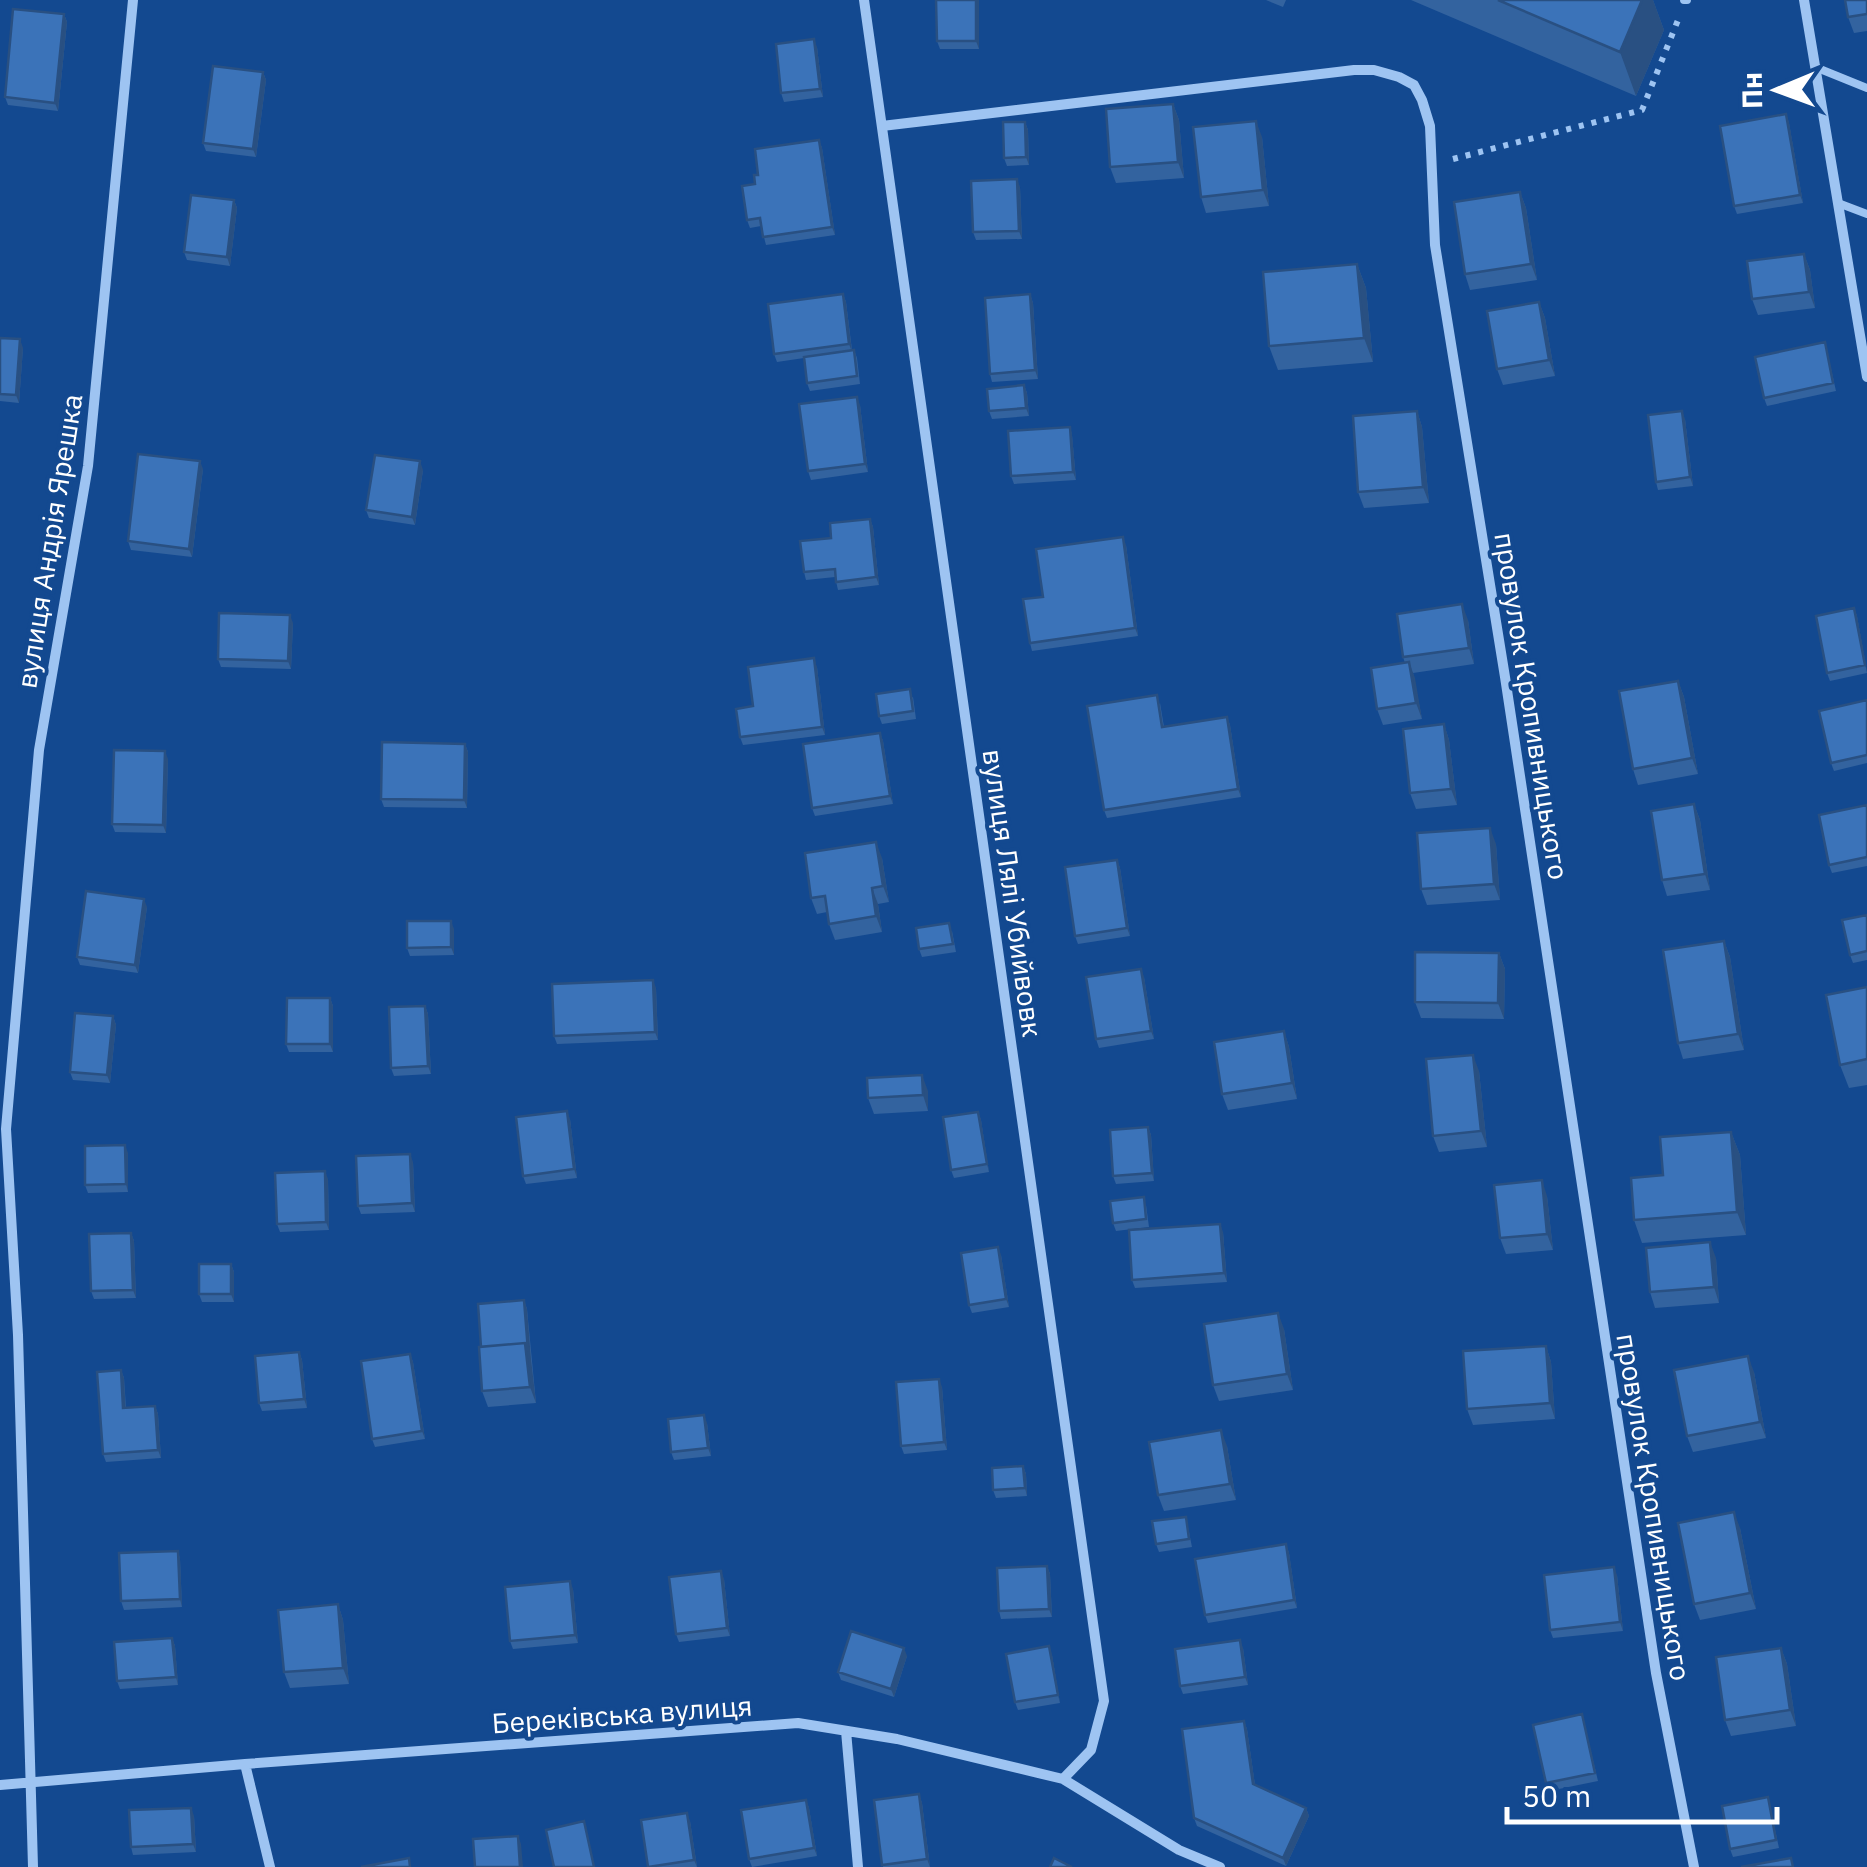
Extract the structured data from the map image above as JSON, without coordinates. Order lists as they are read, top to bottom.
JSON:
{
  "streets": {
    "street": [
      "вулиця Андрія Ярешка",
      "провулок Кропивницького",
      "вулиця Лялі Убийвовк",
      "Береківська вулиця"
    ]
  },
  "crossings": [
    ["вулиця Андрія Ярешка", "Береківська вулиця"],
    ["провулок Кропивницького", "вулиця Лялі Убийвовк"],
    ["вулиця Лялі Убийвовк", "Береківська вулиця"]
  ],
  "scale_bar": "50 m",
  "north": "left"
}
